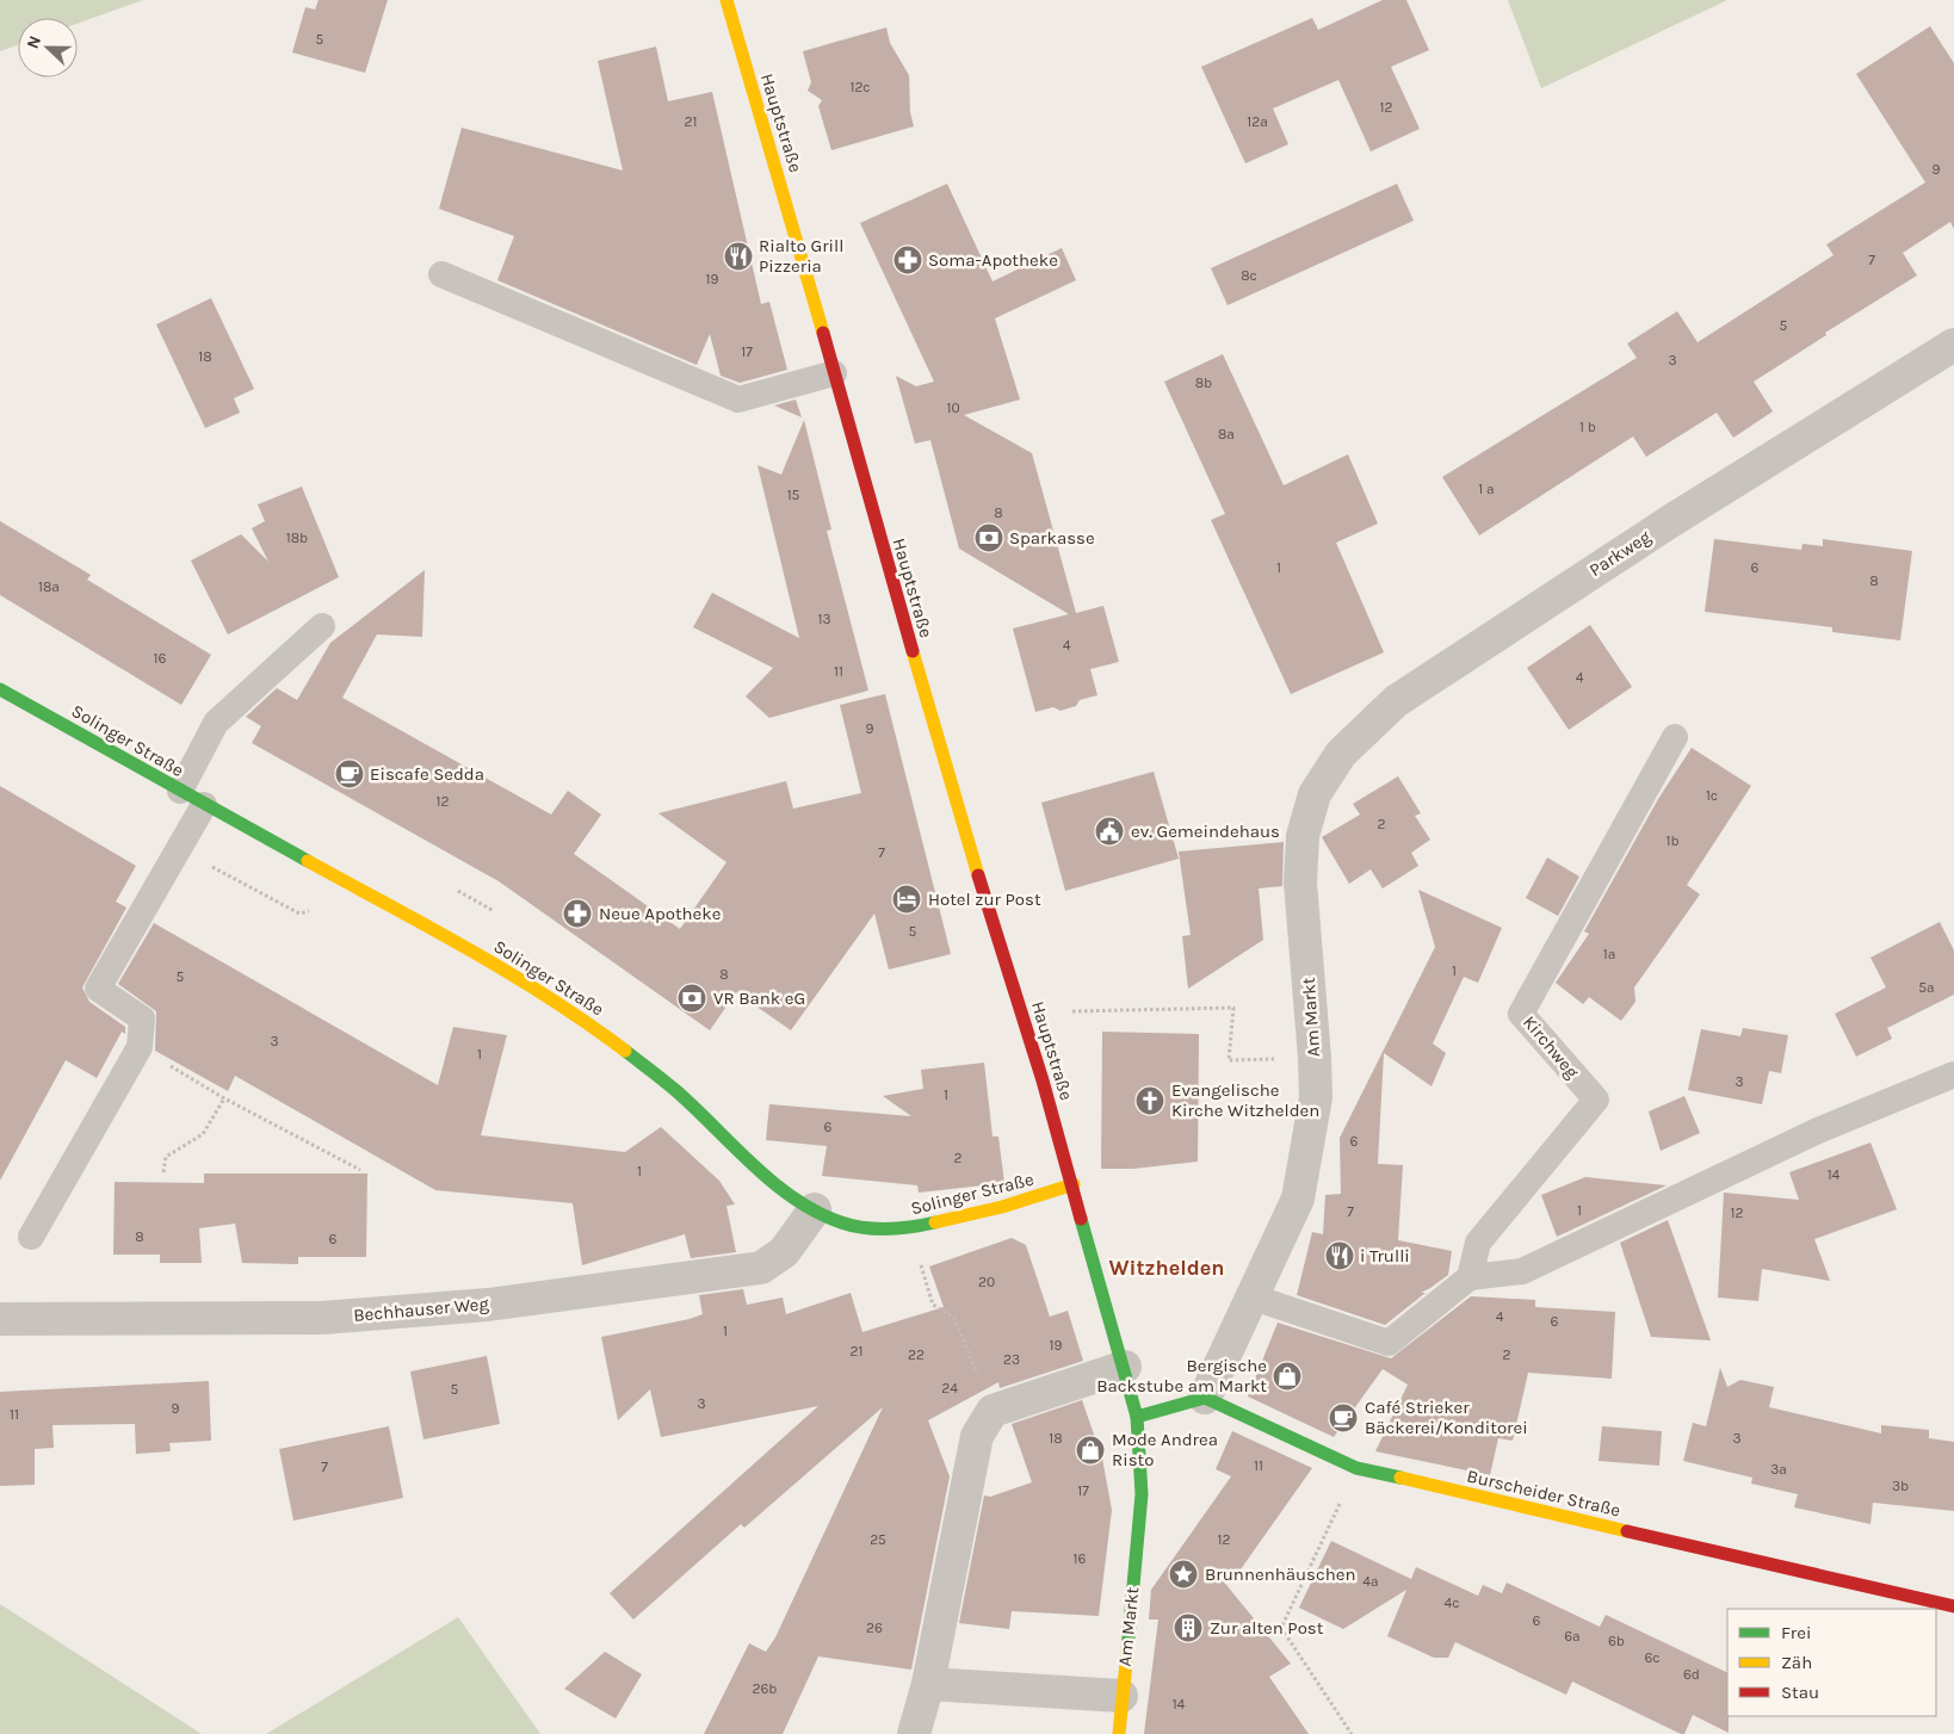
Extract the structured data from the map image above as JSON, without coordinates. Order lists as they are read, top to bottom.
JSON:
{
  "streets": {
    "main road": [
      "Hauptstraße",
      "Solinger Straße",
      "Am Markt",
      "Burscheider Straße"
    ],
    "street": ["Parkweg", "Bechhauser Weg"],
    "lane": ["Kirchweg"]
  },
  "crossings": [
    ["Hauptstraße", "Solinger Straße"],
    ["Hauptstraße", "Am Markt"],
    ["Parkweg", "Am Markt"],
    ["Solinger Straße", "Am Markt"],
    ["Solinger Straße", "Bechhauser Weg"],
    ["Am Markt", "Burscheider Straße"]
  ],
  "districts": ["Witzhelden"],
  "places": {
    "restaurant": ["Rialto Grill Pizzeria", "i Trulli"],
    "pharmacy": ["Soma-Apotheke", "Neue Apotheke"],
    "bank": ["Sparkasse", "VR Bank eG"],
    "cafe": ["Eiscafe Sedda", "Café Strieker Bäckerei/Konditorei"],
    "public building": ["ev. Gemeindehaus"],
    "hotel": ["Hotel zur Post"],
    "church": ["Evangelische Kirche Witzhelden"],
    "shop": ["Bergische Backstube am Markt", "Mode Andrea Risto"],
    "place": ["Brunnenhäuschen"],
    "building": ["Zur alten Post"]
  },
  "house_numbers": [
    "5",
    "12c",
    "12",
    "21",
    "12a",
    "9",
    "7",
    "8c",
    "19",
    "5",
    "17",
    "18",
    "3",
    "8b",
    "10",
    "1 b",
    "8a",
    "1 a",
    "15",
    "8",
    "18b",
    "1",
    "6",
    "8",
    "18a",
    "13",
    "4",
    "16",
    "11",
    "4",
    "9",
    "1c",
    "12",
    "2",
    "1b",
    "7",
    "5",
    "1a",
    "1",
    "8",
    "5",
    "5a",
    "3",
    "1",
    "3",
    "1",
    "6",
    "6",
    "2",
    "1",
    "14",
    "1",
    "7",
    "12",
    "8",
    "6",
    "20",
    "4",
    "6",
    "1",
    "19",
    "21",
    "22",
    "2",
    "23",
    "24",
    "5",
    "3",
    "9",
    "11",
    "18",
    "3",
    "11",
    "7",
    "3a",
    "3b",
    "17",
    "25",
    "12",
    "16",
    "4a",
    "4c",
    "6",
    "26",
    "6a",
    "6b",
    "6c",
    "6d",
    "26b",
    "14"
  ],
  "legend": ["Frei", "Zäh", "Stau"],
  "north": "left"
}
